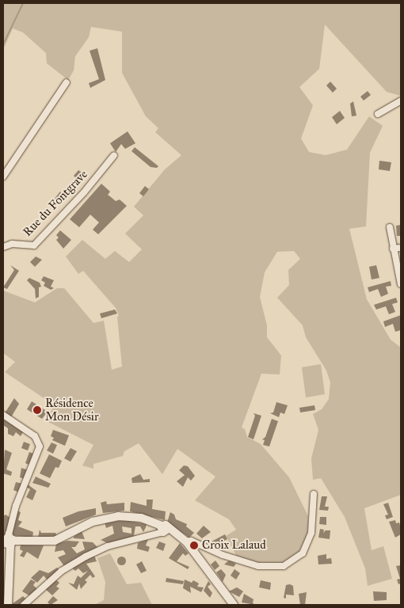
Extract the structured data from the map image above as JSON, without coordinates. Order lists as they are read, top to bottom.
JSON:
{
  "streets": {
    "street": ["Rue du Fontgrave"]
  },
  "places": ["Résidence Mon Désir", "Croix Lalaud"]
}
